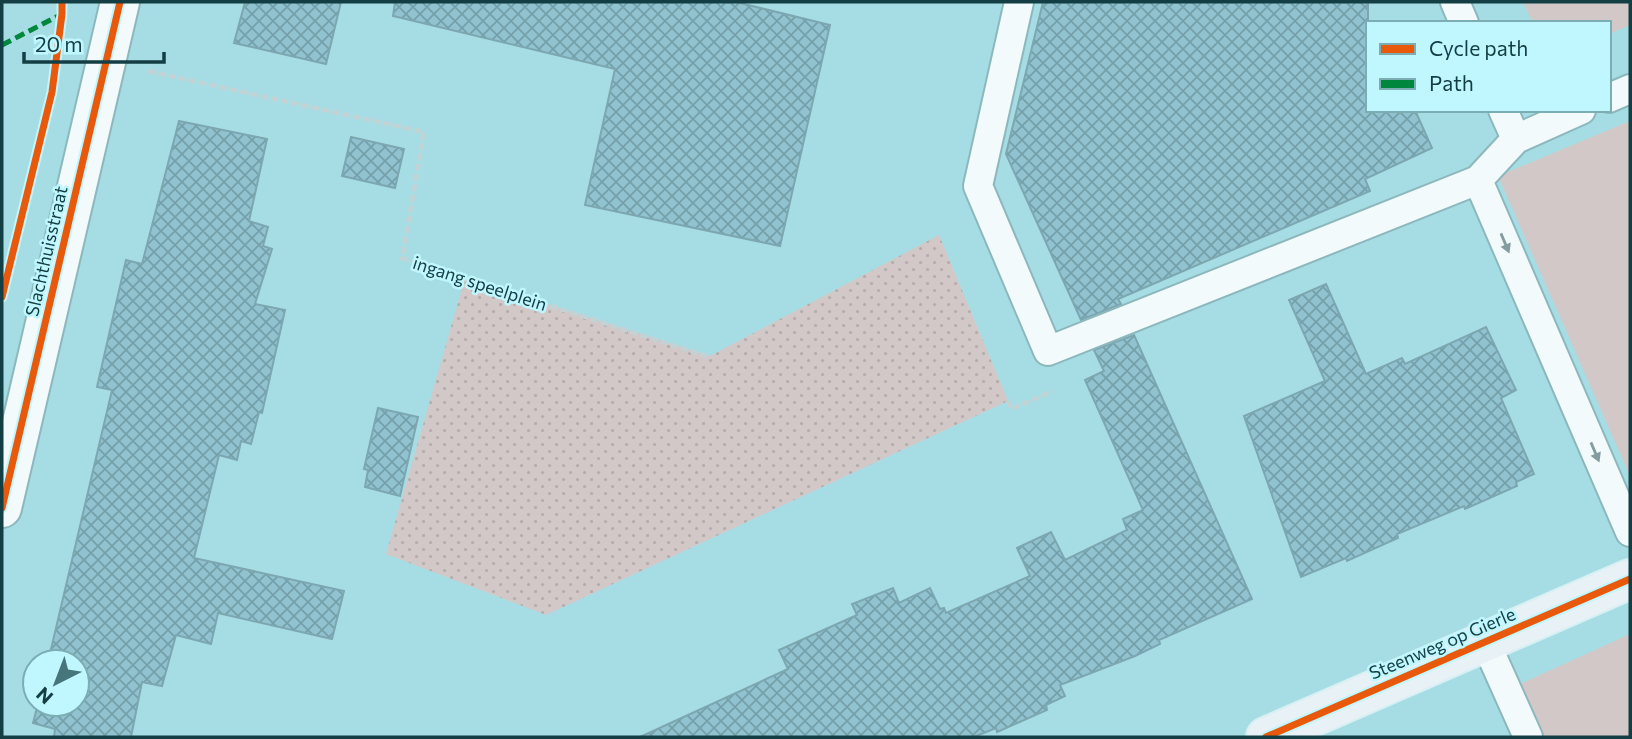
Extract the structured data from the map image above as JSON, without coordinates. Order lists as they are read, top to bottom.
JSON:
{
  "streets": {
    "main road": ["Steenweg op Gierle"],
    "street": ["Slachthuisstraat"],
    "path": ["ingang speelplein"]
  },
  "crossings": [
    ["Slachthuisstraat", "ingang speelplein"]
  ],
  "legend": ["Cycle path", "Path"],
  "scale_bar": "20 m",
  "north": "bottom left"
}
